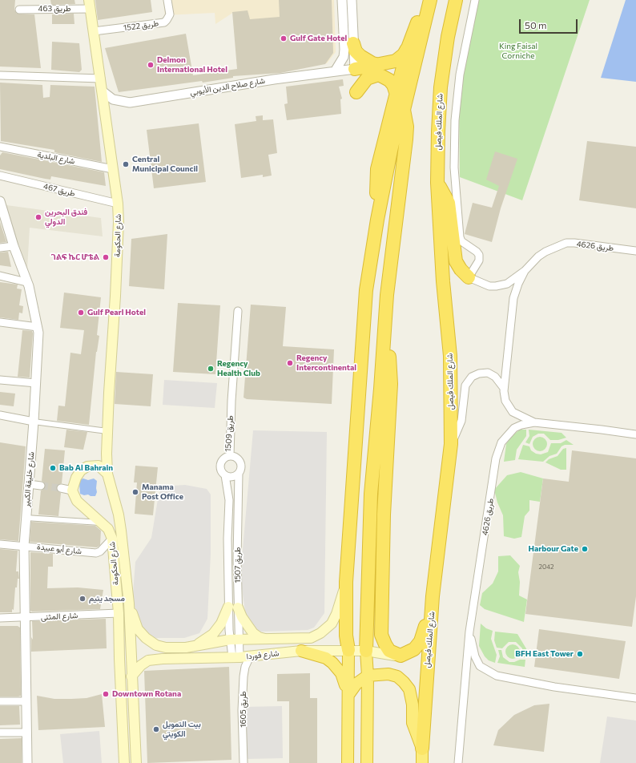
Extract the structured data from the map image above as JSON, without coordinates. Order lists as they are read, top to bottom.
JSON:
{
  "streets": {
    "highway": ["شارع الملك فيصل"],
    "main road": ["شارع الحكومة", "شارع فوردا"],
    "street": [
      "طريق 463",
      "طريق 1522",
      "شارع صلاح الدين الأيوبي",
      "شارع البلدية",
      "طريق 467",
      "طريق 4626",
      "طريق 1509",
      "شارع خليفة الكبير",
      "شارع أبو عبيدة",
      "طريق 1507",
      "شارع المثنى",
      "طريق 1605"
    ]
  },
  "crossings": [
    ["طريق 463", "شارع الحكومة"],
    ["طريق 1522", "شارع الحكومة"],
    ["شارع صلاح الدين الأيوبي", "شارع الحكومة"],
    ["شارع الملك فيصل", "طريق 4626"],
    ["شارع البلدية", "شارع الحكومة"],
    ["طريق 467", "شارع الحكومة"],
    ["شارع الحكومة", "شارع أبو عبيدة"],
    ["شارع الحكومة", "شارع المثنى"],
    ["شارع الحكومة", "شارع فوردا"],
    ["طريق 1509", "طريق 1507"],
    ["شارع خليفة الكبير", "شارع أبو عبيدة"],
    ["شارع خليفة الكبير", "شارع المثنى"],
    ["طريق 1507", "شارع فوردا"],
    ["شارع فوردا", "طريق 1605"]
  ],
  "parks": ["King Faisal Corniche"],
  "places": [
    "Gulf Gate Hotel",
    "Delmon International Hotel",
    "Central Municipal Council",
    "فندق البحرين الدولي",
    "ገልፍ ኬር ሆቴል",
    "Gulf Pearl Hotel",
    "Regency Intercontinental",
    "Regency Health Club",
    "Bab Al Bahrain",
    "Manama Post Office",
    "Harbour Gate",
    "مسجد يتيم",
    "BFH East Tower",
    "Downtown Rotana",
    "بيت التمويل الكويتي"
  ],
  "house_numbers": ["2042"],
  "scale_bar": "50 m"
}
